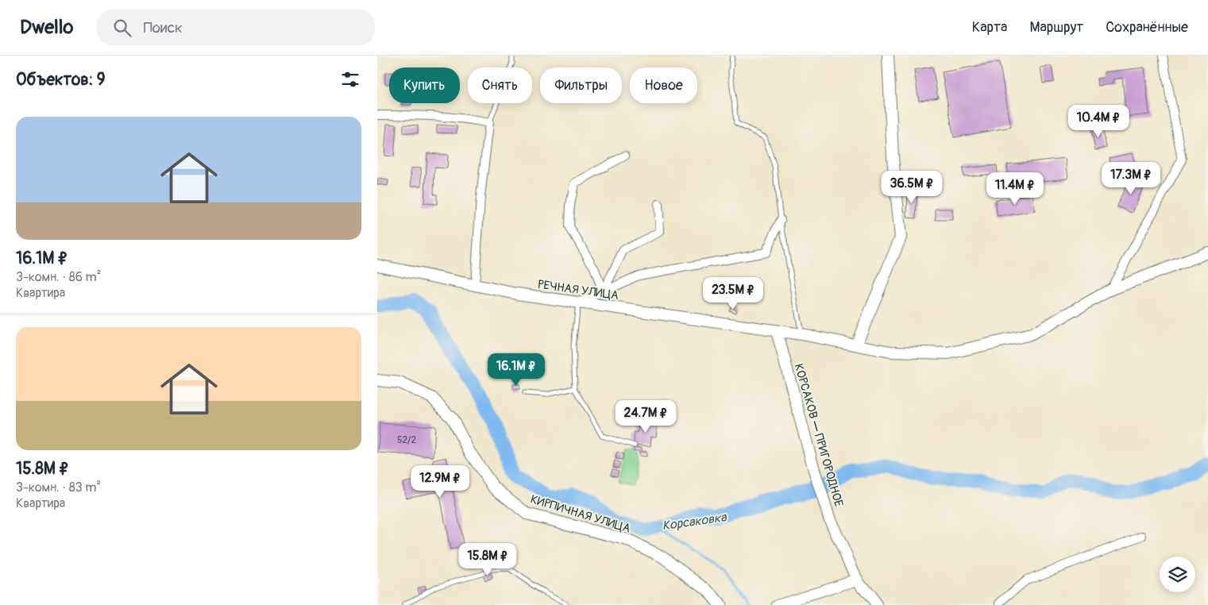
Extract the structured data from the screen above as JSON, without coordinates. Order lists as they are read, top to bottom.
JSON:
{
  "streets": {
    "street": ["РЕЧНАЯ УЛИЦА", "КОРСАКОВ — ПРИГОРОДНОЕ", "КИРПИЧНАЯ УЛИЦА"]
  },
  "crossings": [
    ["РЕЧНАЯ УЛИЦА", "КОРСАКОВ — ПРИГОРОДНОЕ"]
  ],
  "water": ["Корсаковка"],
  "house_numbers": ["52/2"],
  "page": {
    "header": "Dwello",
    "search": "Поиск",
    "nav": ["Карта", "Маршрут", "Сохранённые"],
    "heading": "Объектов: 9",
    "chip": [
      "Купить",
      "Снять",
      "Фильтры",
      "Новое"
    ],
    "list": [
      {
        "name": "16.1M ₽",
        "note": "3-комн. · 86 m² · Квартира"
      },
      {
        "name": "15.8M ₽",
        "note": "3-комн. · 83 m² · Квартира"
      }
    ],
    "price": [
      "10.4M ₽",
      "17.3M ₽",
      "36.5M ₽",
      "11.4M ₽",
      "23.5M ₽",
      "16.1M ₽",
      "24.7M ₽",
      "12.9M ₽",
      "15.8M ₽"
    ]
  }
}
